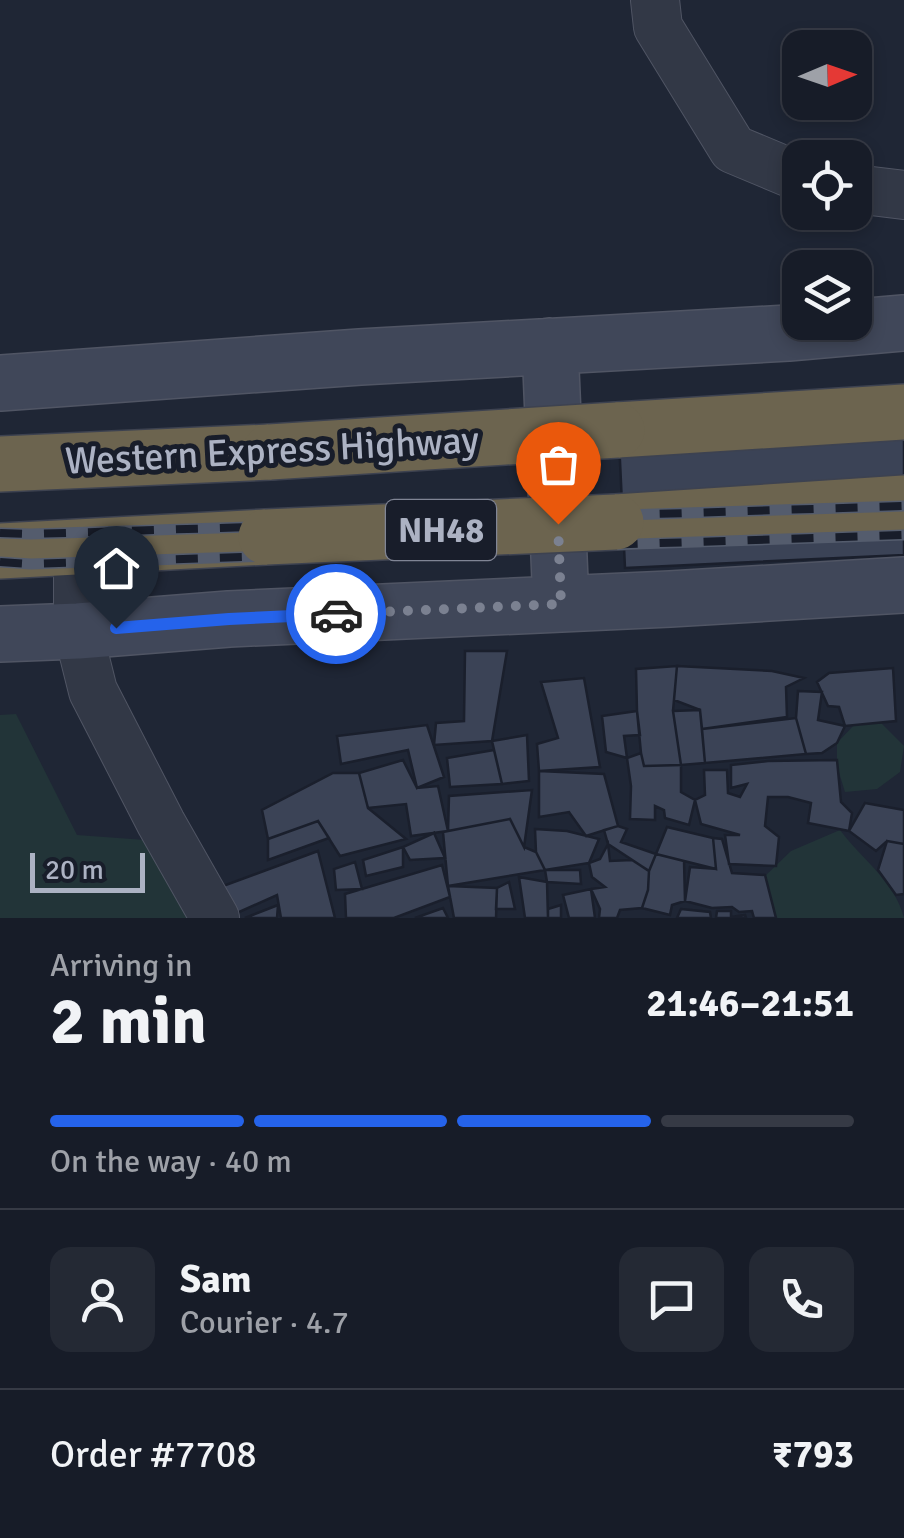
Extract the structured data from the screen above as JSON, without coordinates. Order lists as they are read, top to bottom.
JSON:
{
  "streets": {
    "highway": ["Western Express Highway", "NH48"]
  },
  "scale_bar": "20 m",
  "north": "right",
  "page": {
    "scale": "20 m",
    "heading": ["2 min", "Arriving in", "21:46–21:51"],
    "panel": [
      "Sam",
      "Courier · 4.7",
      "Order #7708",
      "₹793"
    ],
    "bar": "On the way · 40 m"
  }
}
